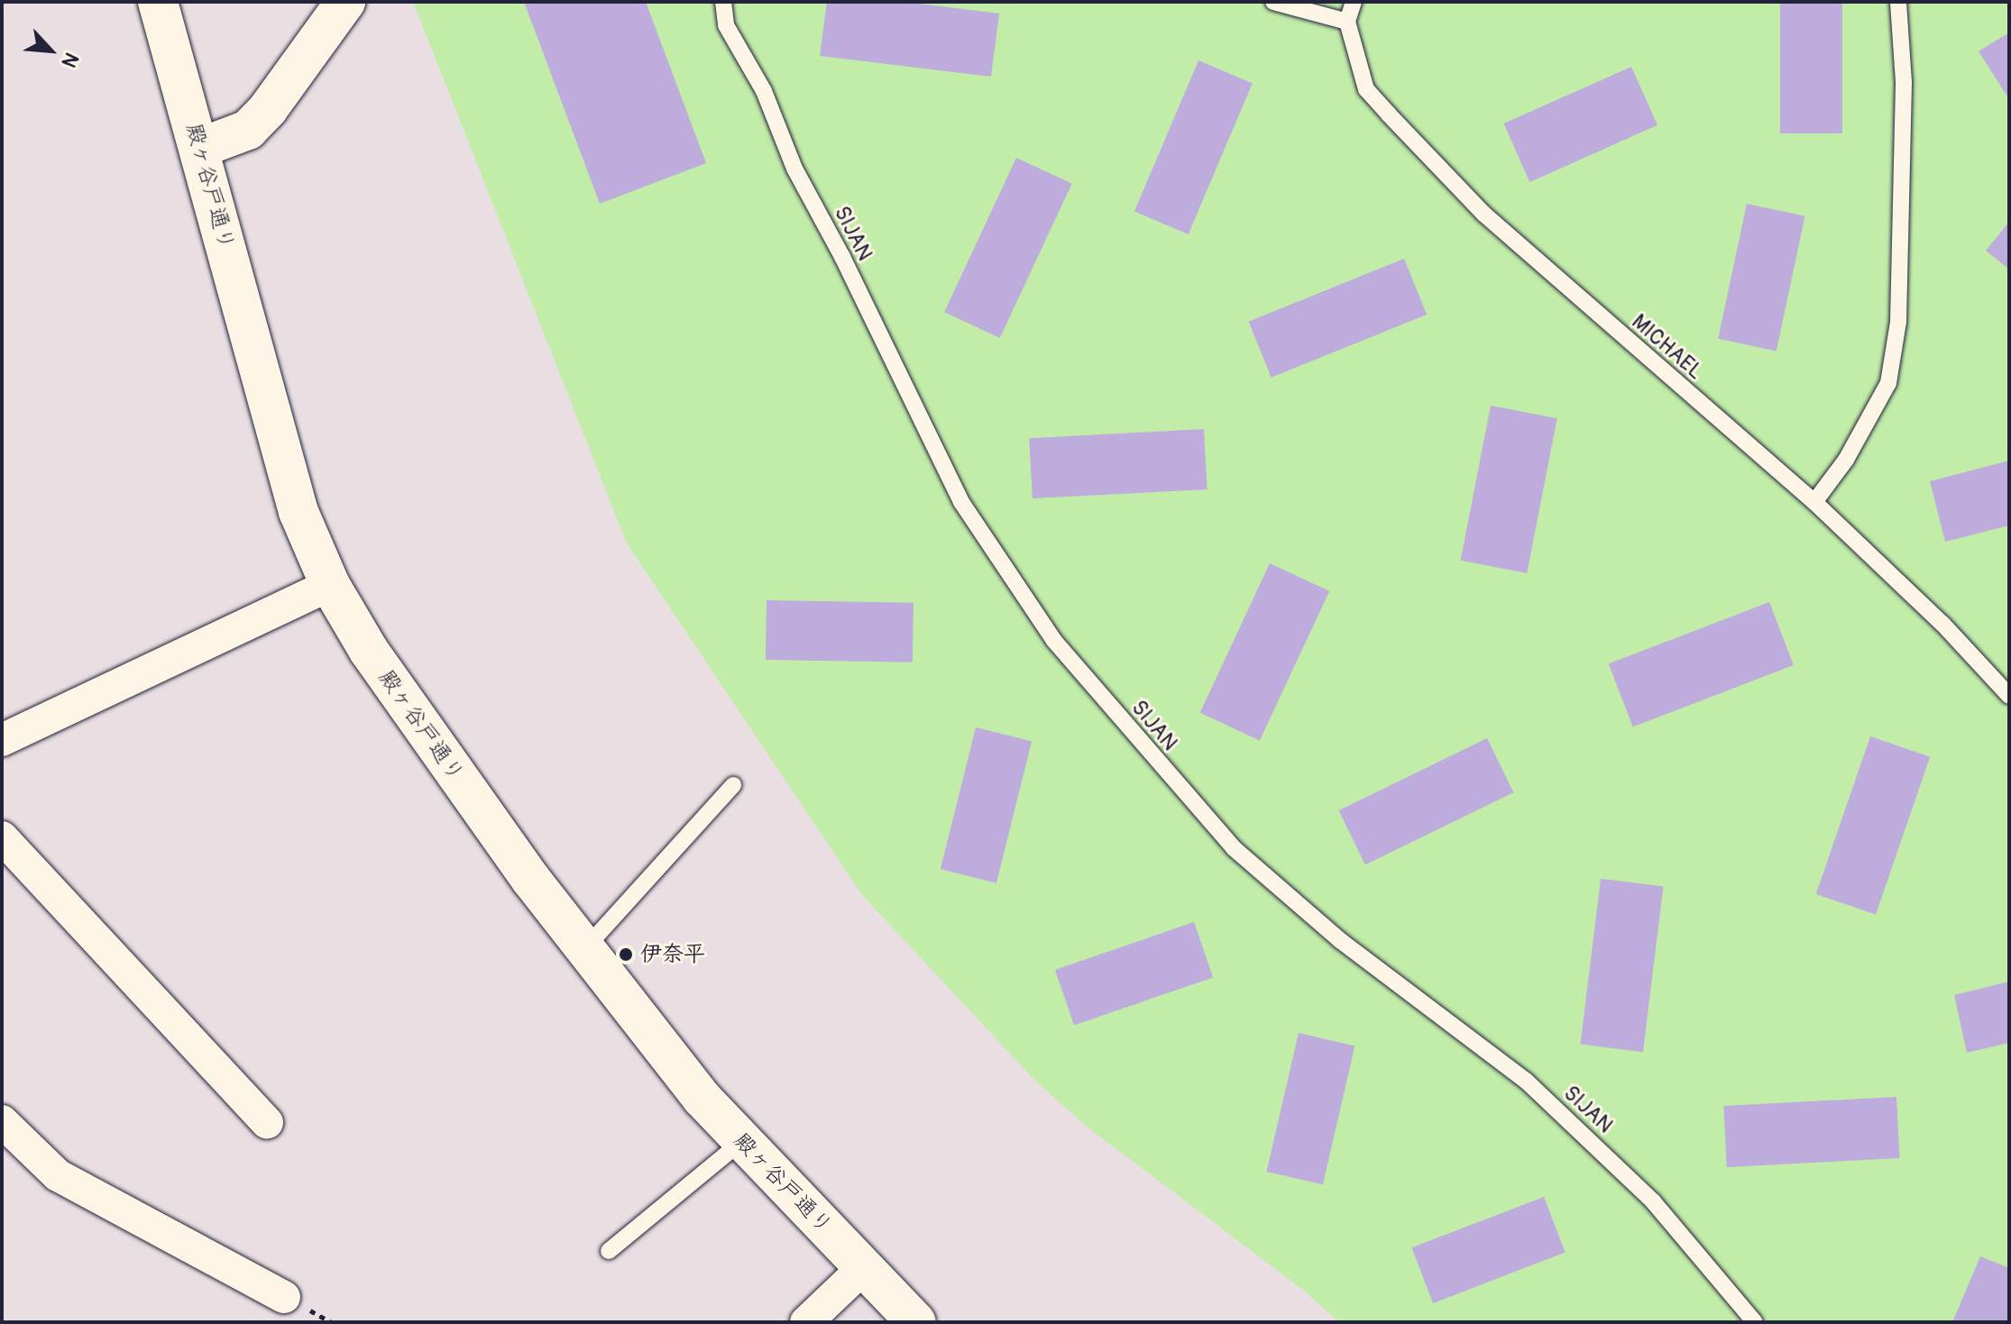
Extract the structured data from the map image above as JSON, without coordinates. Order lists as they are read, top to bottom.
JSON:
{
  "streets": {
    "street": ["殿ヶ谷戸通り"],
    "lane": ["SIJAN", "MICHAEL"]
  },
  "places": ["伊奈平"],
  "north": "bottom right"
}
